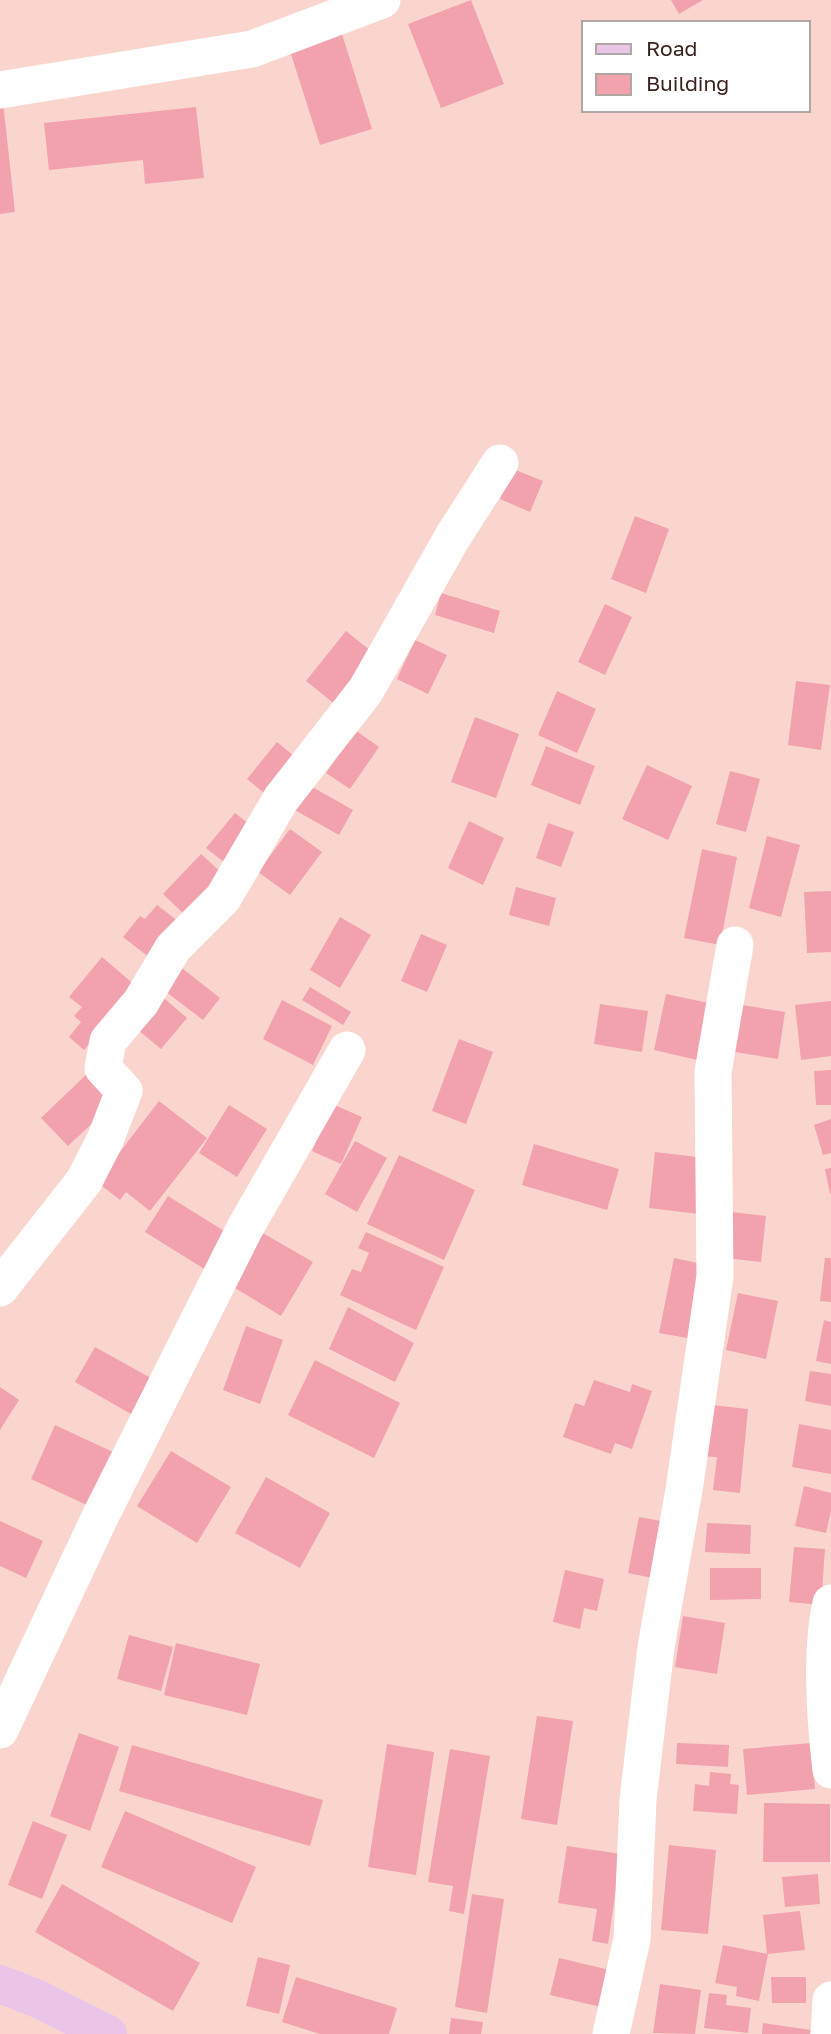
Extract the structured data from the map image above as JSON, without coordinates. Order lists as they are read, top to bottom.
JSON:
{
  "legend": ["Road", "Building"]
}
